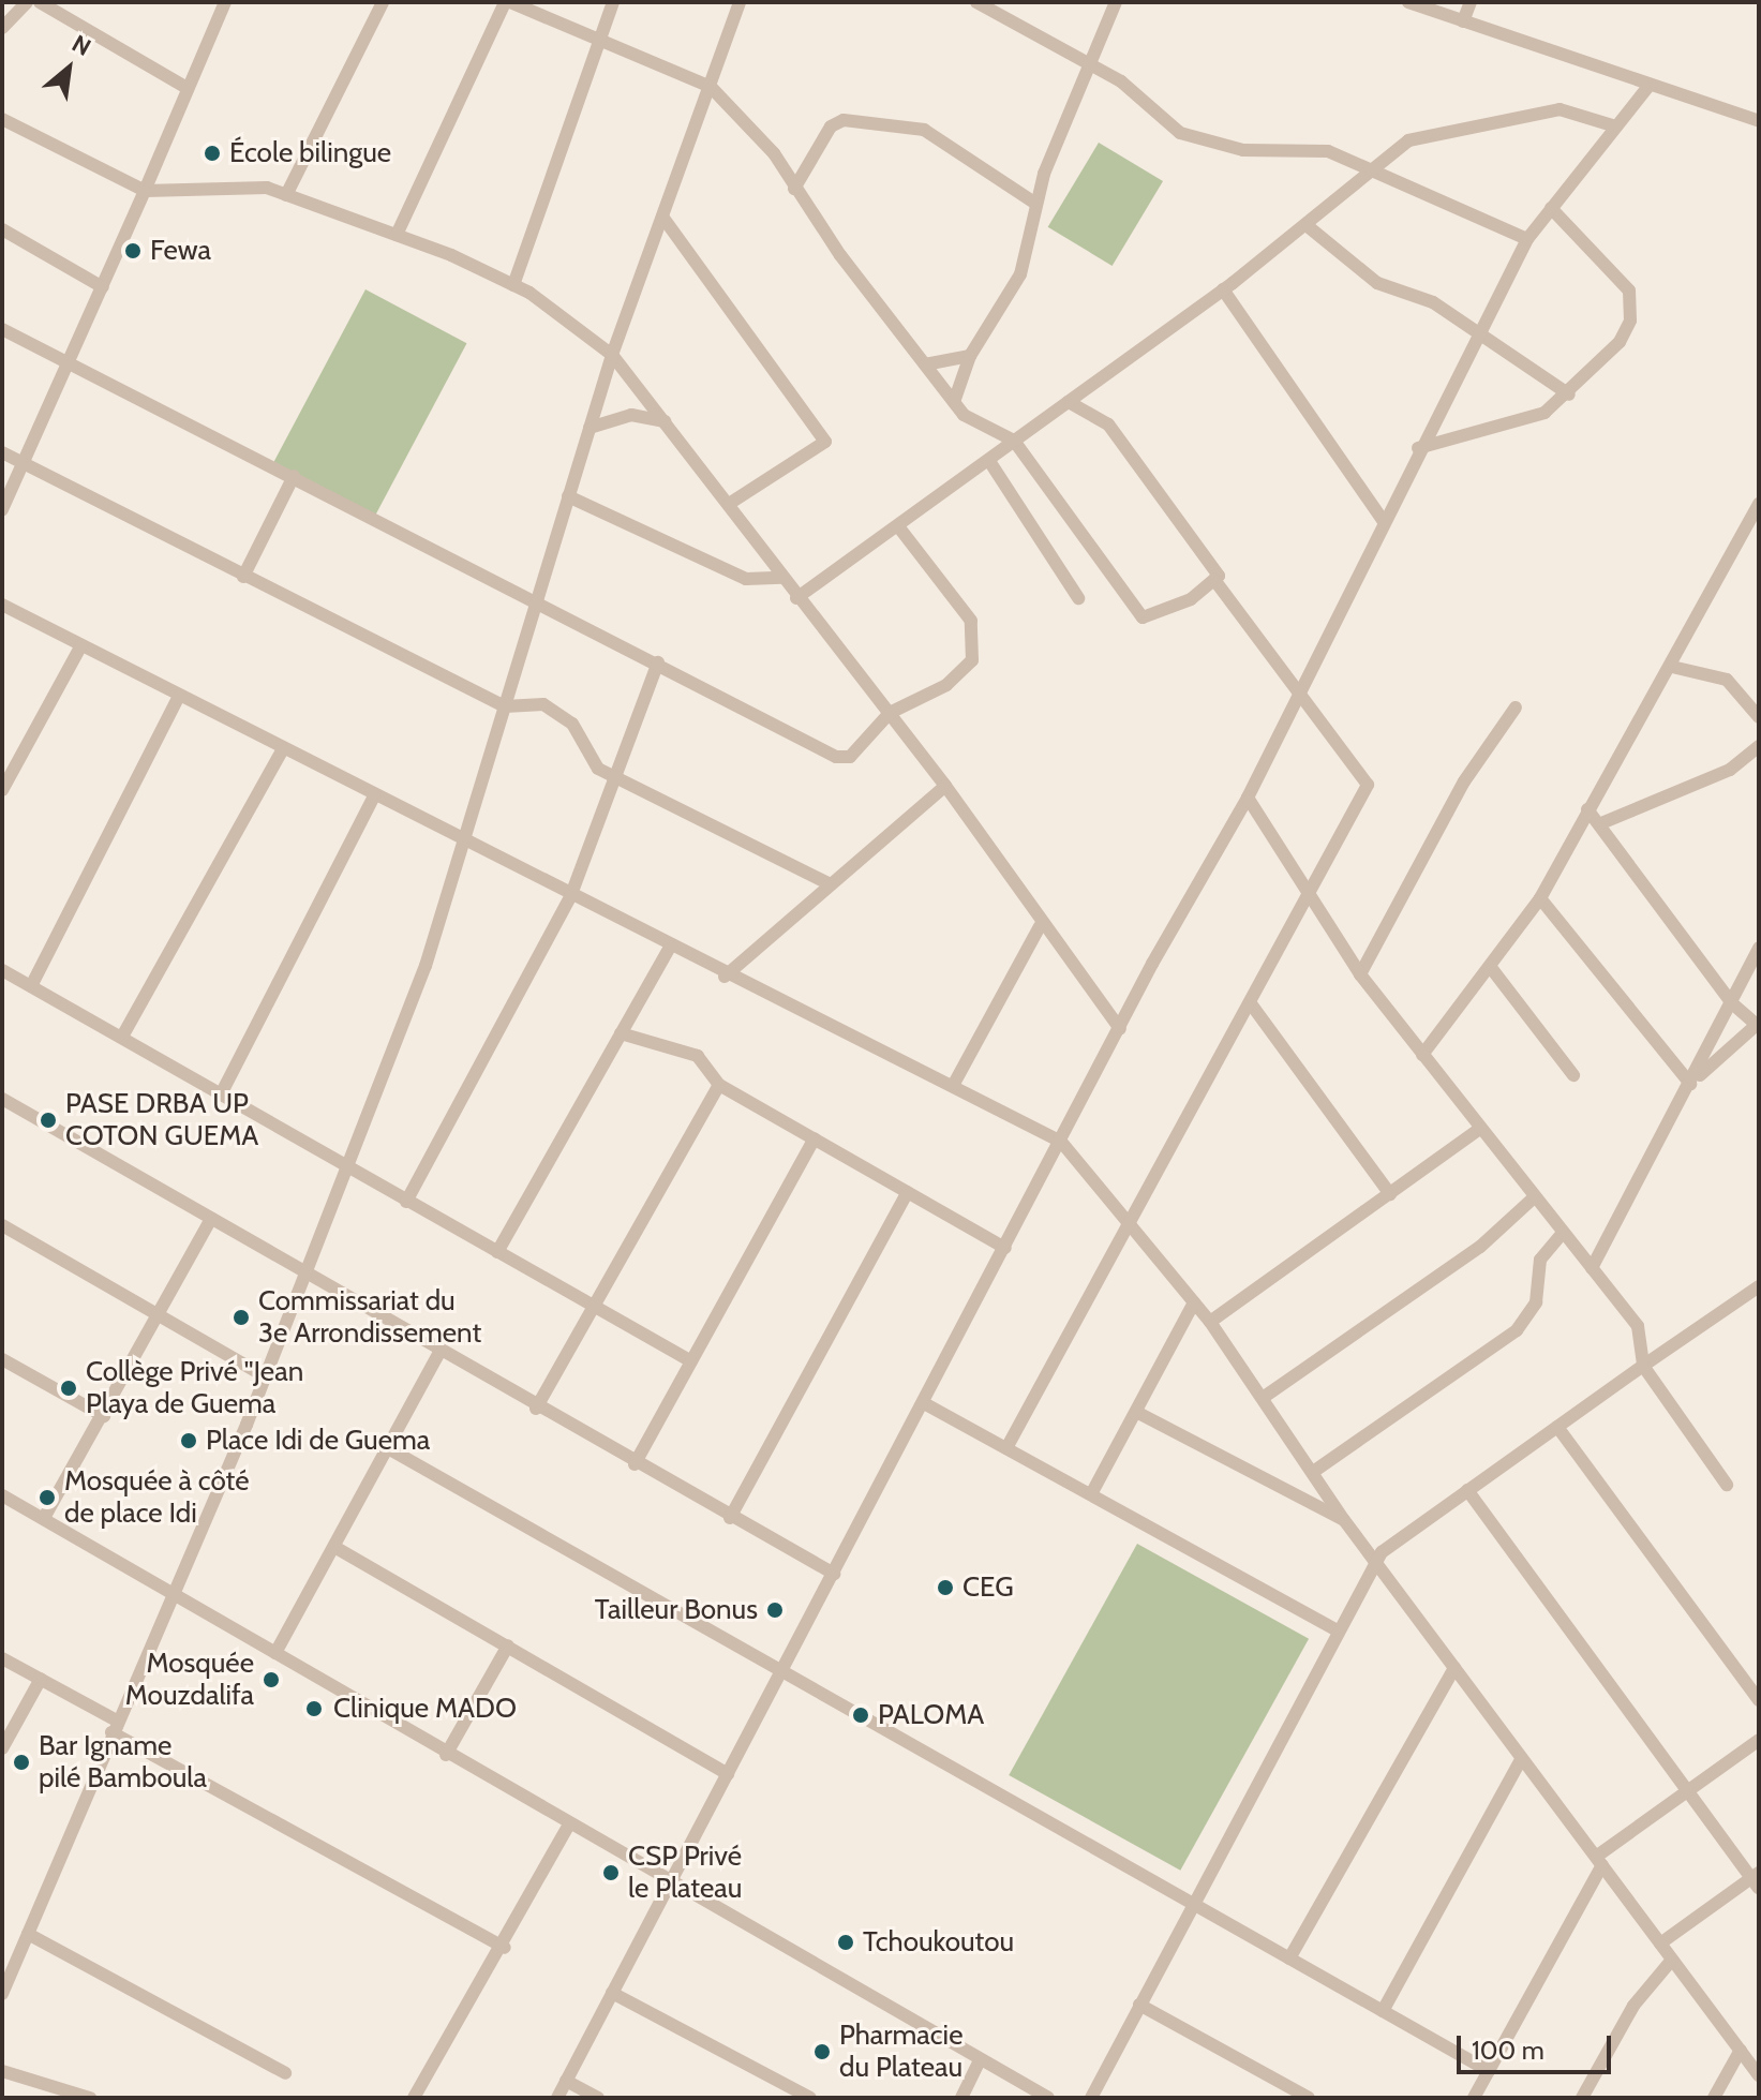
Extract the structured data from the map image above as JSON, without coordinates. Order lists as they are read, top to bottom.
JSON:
{
  "places": [
    "École bilingue",
    "Fewa",
    "PASE DRBA UP COTON GUEMA",
    "Commissariat du 3e Arrondissement",
    "Collège Privé ''Jean Playa de Guema",
    "Place Idi de Guema",
    "Mosquée à côté de place Idi",
    "CEG",
    "Tailleur Bonus",
    "Mosquée Mouzdalifa",
    "Clinique MADO",
    "PALOMA",
    "Bar Igname pilé Bamboula",
    "CSP Privé le Plateau",
    "Tchoukoutou",
    "Pharmacie du Plateau"
  ],
  "scale_bar": "100 m",
  "north": "top right"
}
